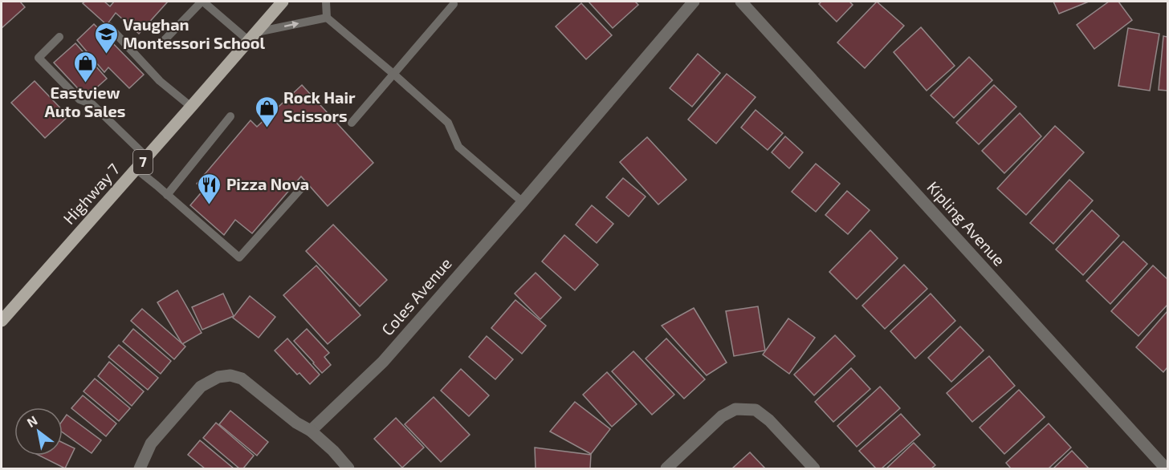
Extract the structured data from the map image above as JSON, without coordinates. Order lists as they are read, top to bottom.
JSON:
{
  "streets": {
    "main road": ["7", "Highway 7"],
    "street": ["Kipling Avenue", "Coles Avenue"]
  },
  "places": {
    "school or university": ["Vaughan Montessori School"],
    "shop": ["Eastview Auto Sales", "Rock Hair Scissors"],
    "restaurant": ["Pizza Nova"]
  },
  "north": "top left"
}
